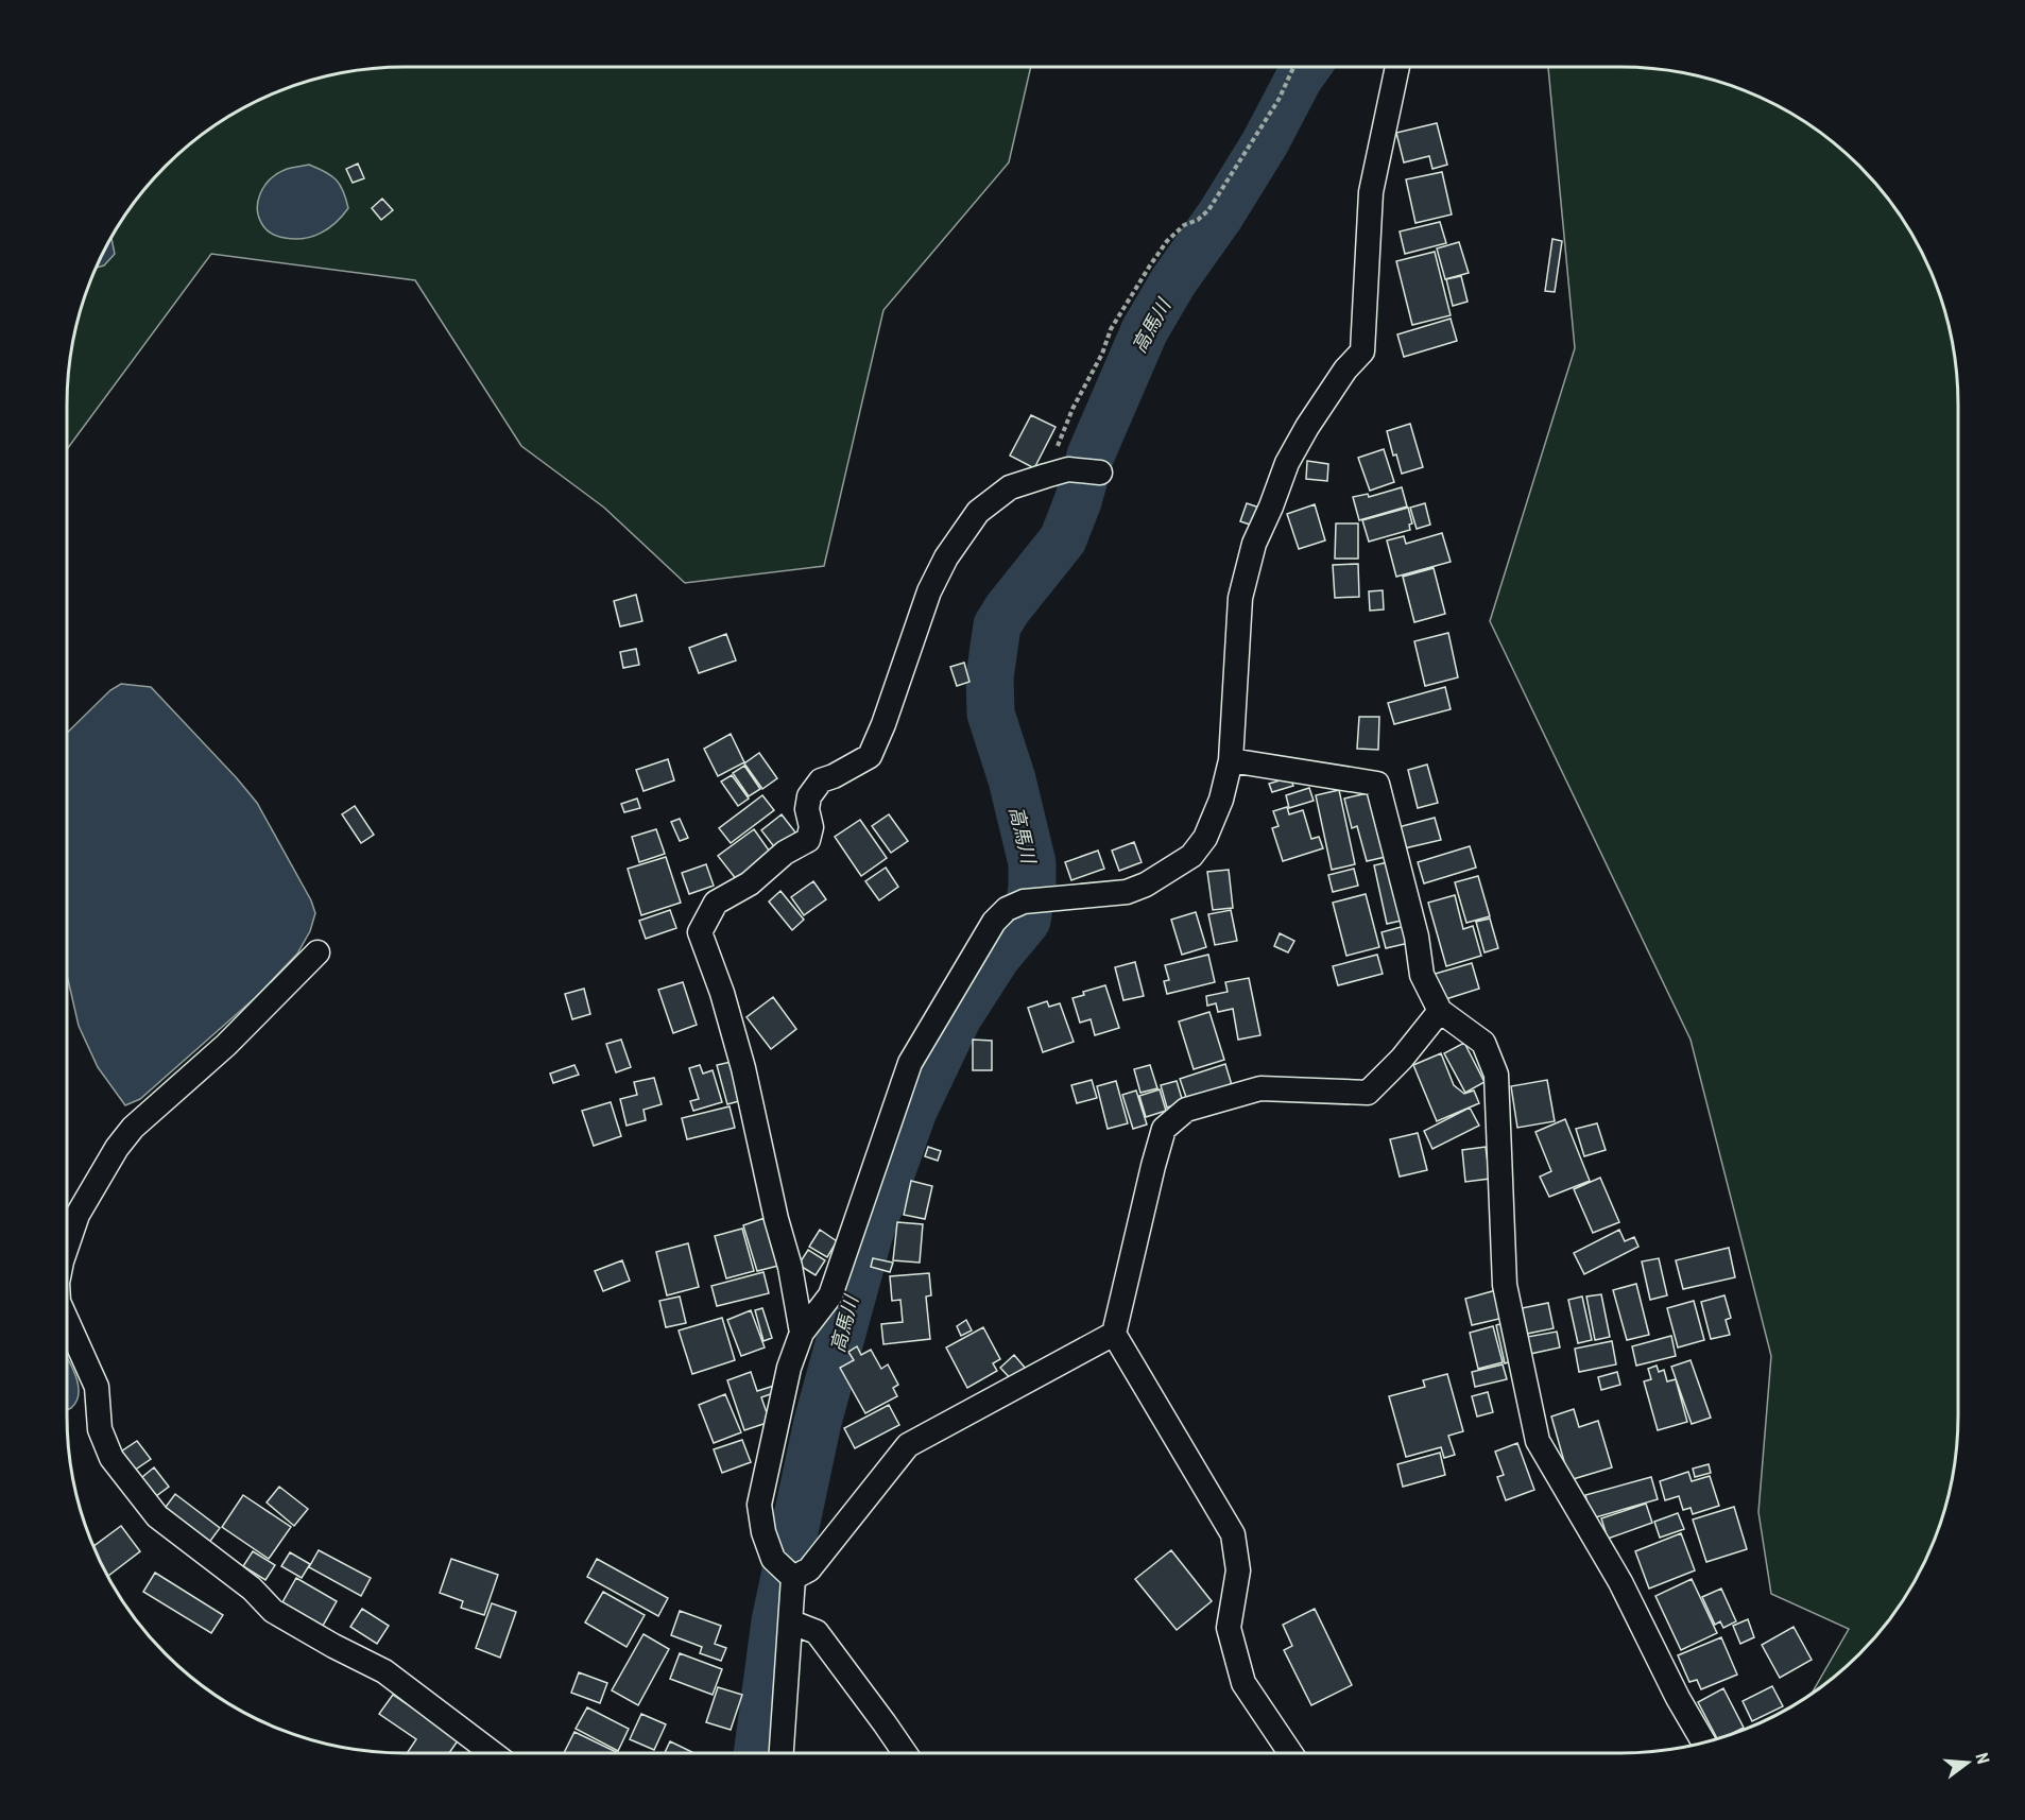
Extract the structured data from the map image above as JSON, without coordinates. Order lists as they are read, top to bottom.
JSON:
{
  "water": ["高馬川"],
  "north": "right"
}
